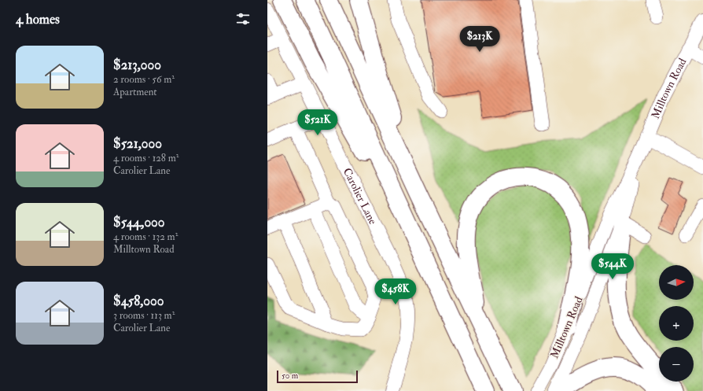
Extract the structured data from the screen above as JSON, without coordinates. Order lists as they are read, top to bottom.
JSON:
{
  "streets": {
    "street": ["Milltown Road", "Carolier Lane"]
  },
  "scale_bar": "50 m",
  "north": "right",
  "page": {
    "heading": "4 homes",
    "price": [
      "$213K",
      "$521K",
      "$544K",
      "$458K"
    ],
    "list": [
      {
        "name": "$213,000",
        "note": "2 rooms · 56 m² · Apartment"
      },
      {
        "name": "$521,000",
        "note": "4 rooms · 128 m² · Carolier Lane"
      },
      {
        "name": "$544,000",
        "note": "4 rooms · 132 m² · Milltown Road"
      },
      {
        "name": "$458,000",
        "note": "3 rooms · 113 m² · Carolier Lane"
      }
    ],
    "map_buttons": ["+", "−"],
    "scale": "50 m"
  }
}
